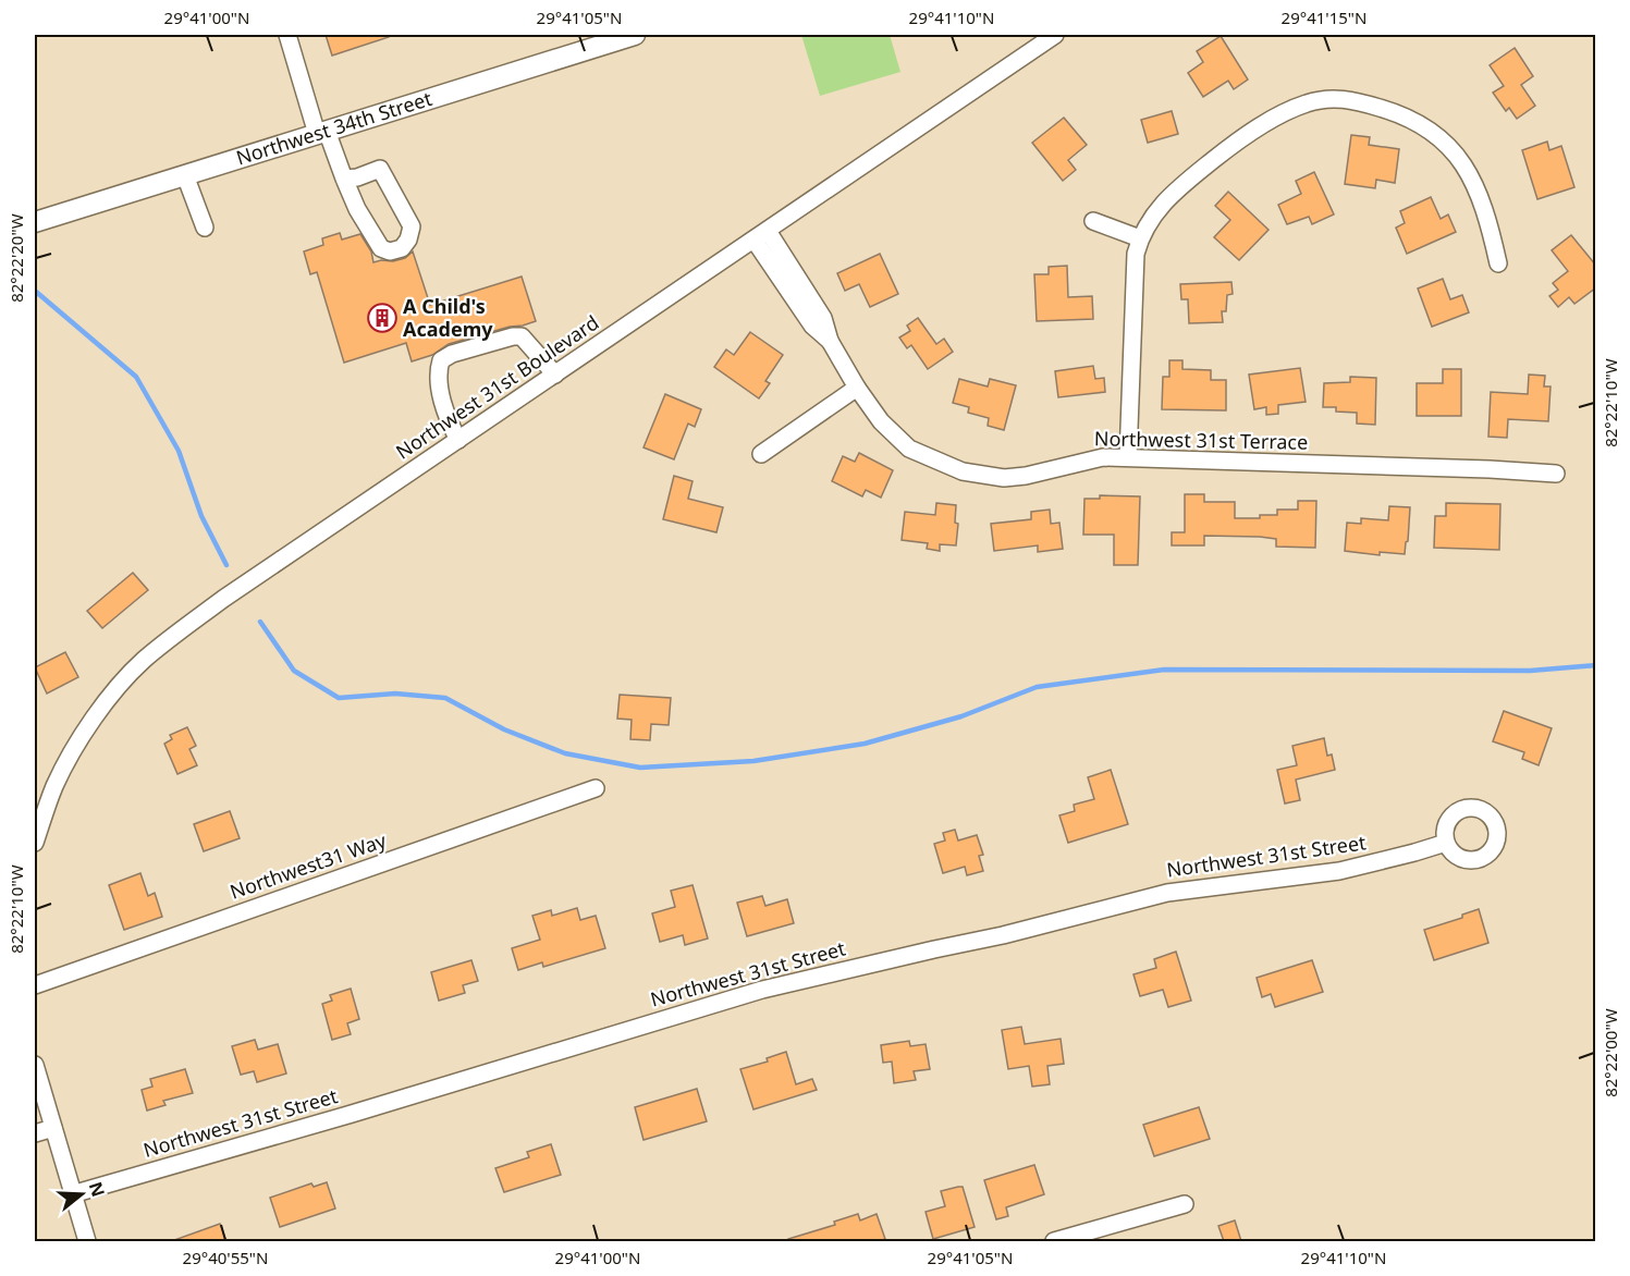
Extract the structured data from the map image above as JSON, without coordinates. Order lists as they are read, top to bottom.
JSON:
{
  "streets": {
    "main road": ["Northwest 34th Street"],
    "street": [
      "Northwest 31st Boulevard",
      "Northwest 31st Terrace",
      "Northwest 31st Street",
      "Northwest31 Way"
    ]
  },
  "crossings": [
    ["Northwest 31st Boulevard", "Northwest 31st Terrace"]
  ],
  "places": {
    "building": ["A Child's Academy"]
  },
  "north": "right",
  "coordinates": [
    "29°41'00\"N",
    "29°41'05\"N",
    "29°41'10\"N",
    "29°41'15\"N",
    "82°22'20\"W",
    "82°22'10\"W",
    "82°22'00\"W",
    "29°40'55\"N"
  ]
}
